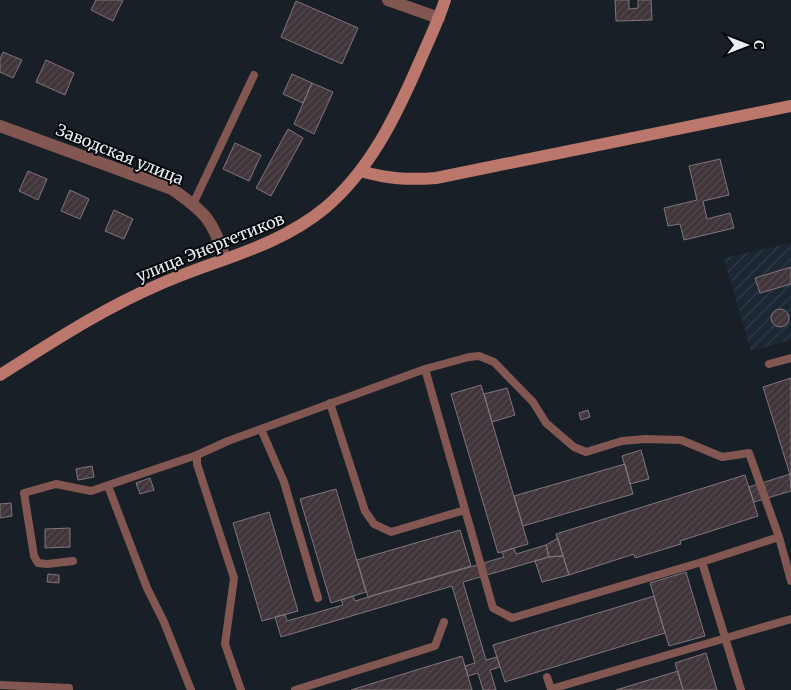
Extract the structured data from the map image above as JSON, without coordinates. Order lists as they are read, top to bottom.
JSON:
{
  "streets": {
    "street": ["Заводская улица", "улица Энергетиков"]
  },
  "crossings": [
    ["Заводская улица", "улица Энергетиков"]
  ],
  "north": "right"
}
